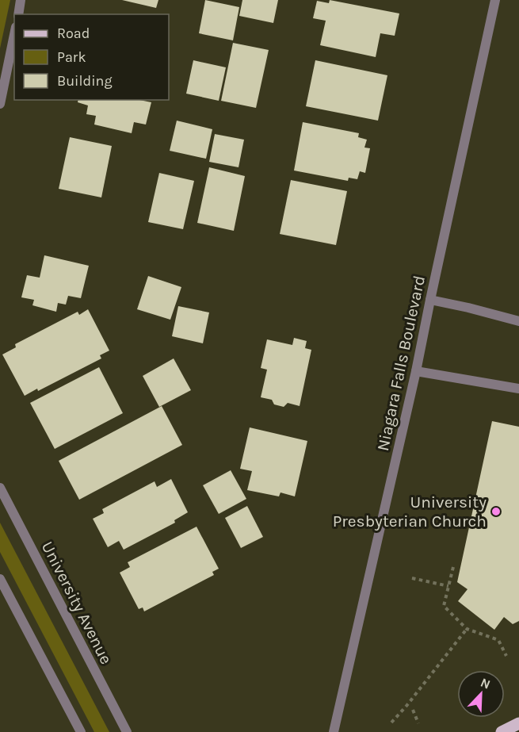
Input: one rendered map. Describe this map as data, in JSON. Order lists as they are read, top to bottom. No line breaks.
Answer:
{"streets":{"street":["Niagara Falls Boulevard","University Avenue"]},"places":["University Presbyterian Church"],"legend":["Road","Park","Building"],"north":"top right"}
